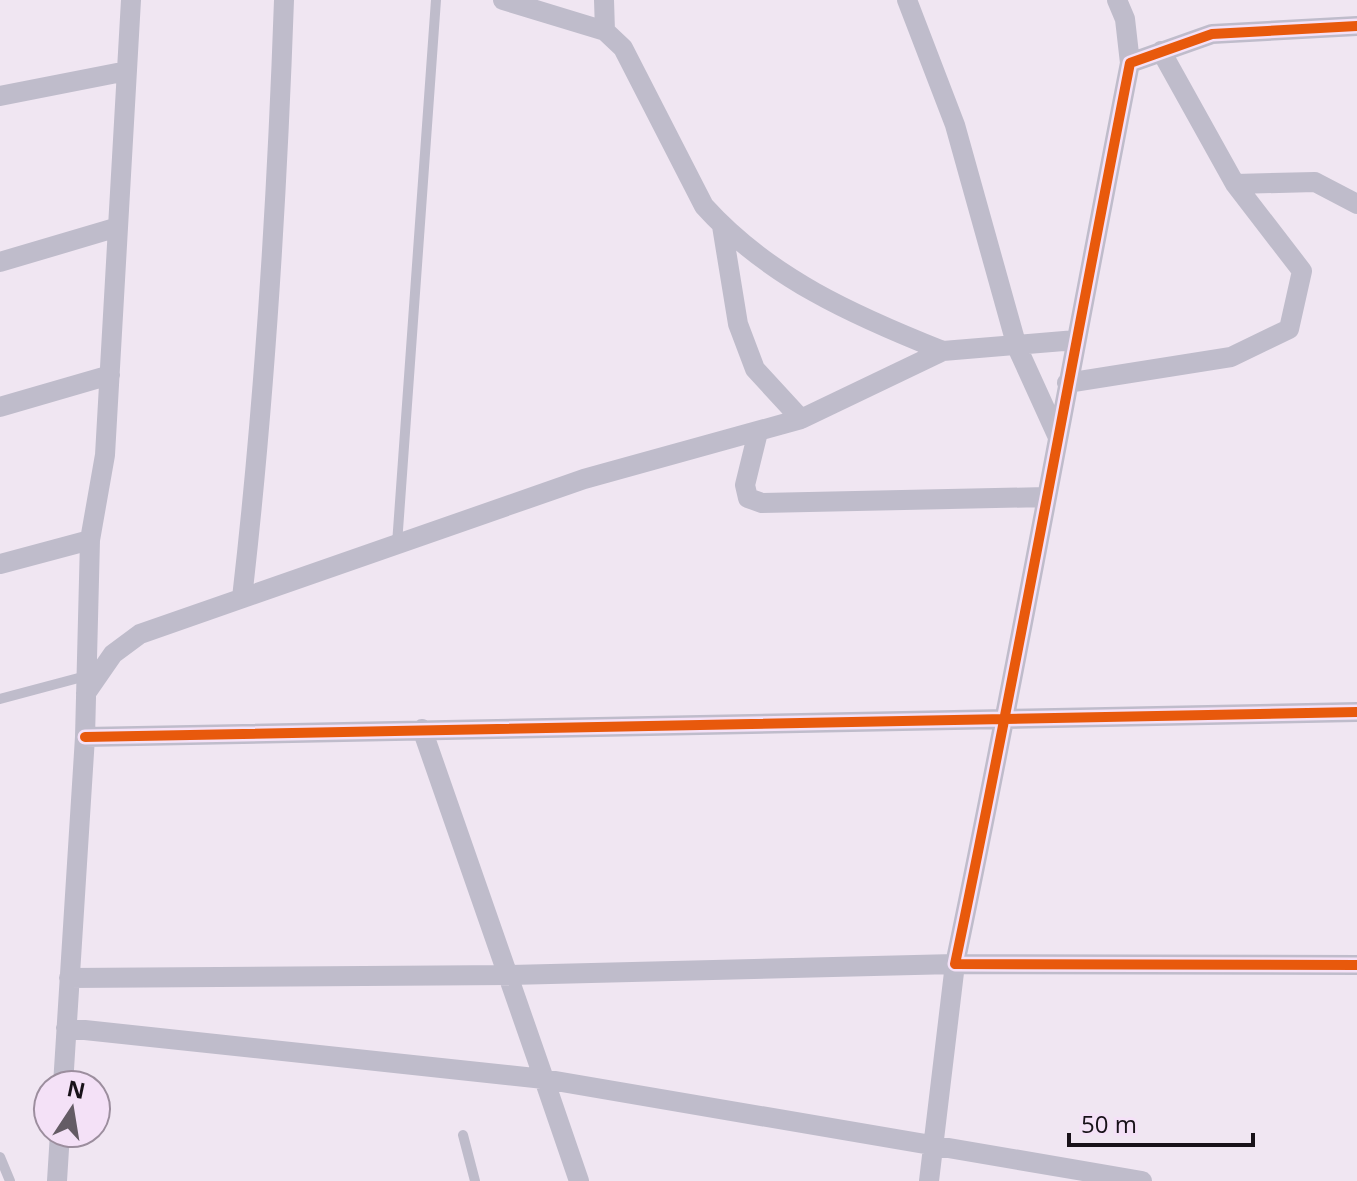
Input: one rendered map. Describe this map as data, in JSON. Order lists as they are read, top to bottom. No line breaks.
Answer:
{"scale_bar":"50 m","north":"top"}
